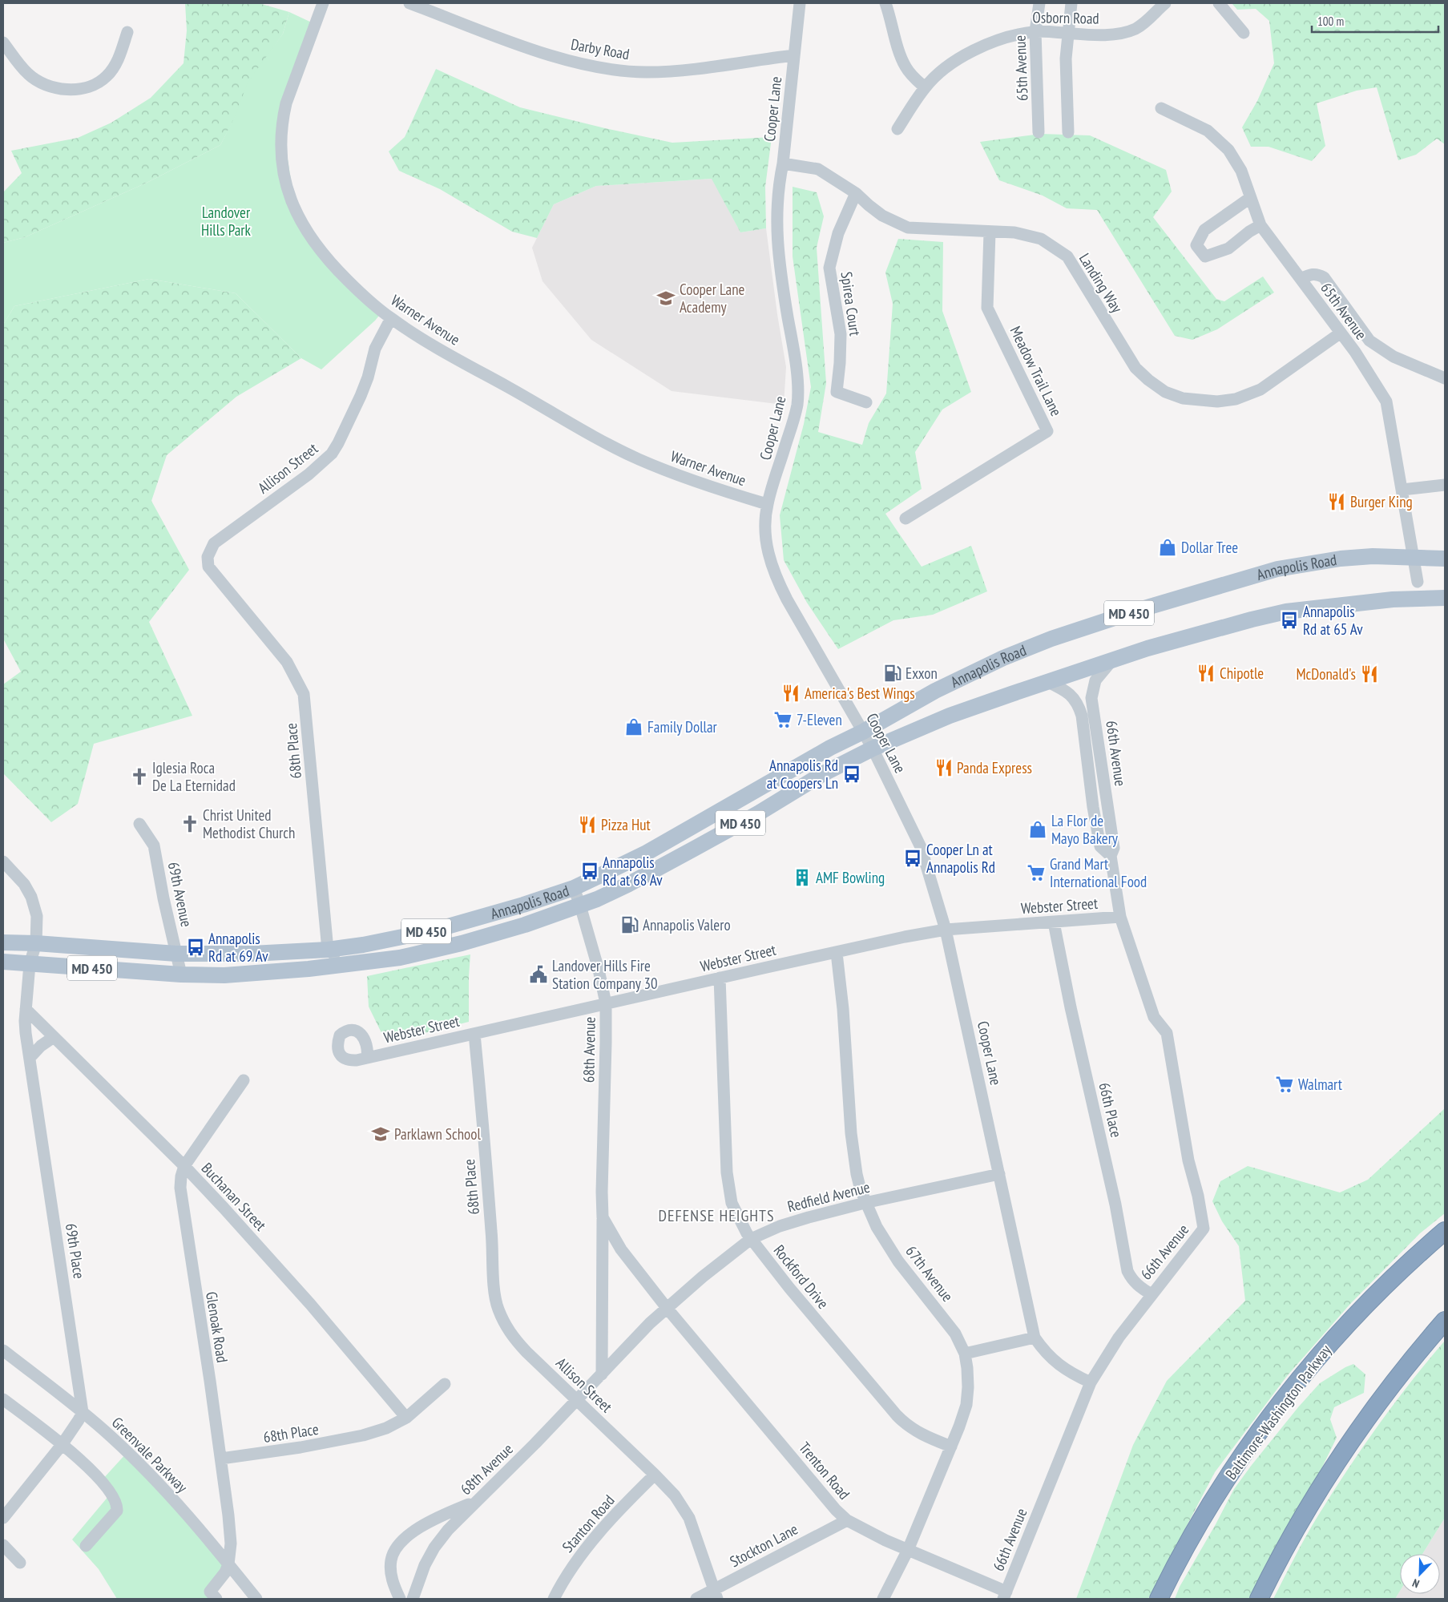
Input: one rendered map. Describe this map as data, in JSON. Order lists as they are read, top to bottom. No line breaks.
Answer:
{"streets":{"highway":["Baltimore-Washington Parkway"],"main road":["Annapolis Road","MD 450"],"street":["Osborn Road","Darby Road","65th Avenue","Cooper Lane","Landing Way","Spirea Court","Warner Avenue","Meadow Trail Lane","Allison Street","68th Place","66th Avenue","69th Avenue","Webster Street","68th Avenue","66th Place","Buchanan Street","Redfield Avenue","69th Place","67th Avenue","Rockford Drive","Glenoak Road","Greenvale Parkway","Trenton Road","Stanton Road","Stockton Lane"]},"crossings":[["Osborn Road","65th Avenue"],["Darby Road","Cooper Lane"],["65th Avenue","Landing Way"],["65th Avenue","Annapolis Road"],["Cooper Lane","Landing Way"],["Cooper Lane","Warner Avenue"],["Cooper Lane","Annapolis Road"],["Cooper Lane","66th Avenue"],["Cooper Lane","Webster Street"],["Cooper Lane","Redfield Avenue"],["Landing Way","Spirea Court"],["Landing Way","Meadow Trail Lane"],["Warner Avenue","Allison Street"],["Allison Street","68th Place"],["Allison Street","68th Avenue"],["Allison Street","Stanton Road"],["Allison Street","Stockton Lane"],["Annapolis Road","68th Place"],["Annapolis Road","66th Avenue"],["Annapolis Road","69th Avenue"],["Annapolis Road","68th Avenue"],["Annapolis Road","69th Place"],["68th Place","Webster Street"],["68th Place","Buchanan Street"],["68th Place","Glenoak Road"],["66th Avenue","Webster Street"],["66th Avenue","66th Place"],["66th Avenue","Trenton Road"],["Webster Street","68th Avenue"],["Webster Street","66th Place"],["Webster Street","67th Avenue"],["Webster Street","Rockford Drive"],["68th Avenue","Redfield Avenue"],["68th Avenue","Trenton Road"],["Buchanan Street","69th Place"],["Buchanan Street","Glenoak Road"],["Redfield Avenue","67th Avenue"],["Redfield Avenue","Rockford Drive"],["Redfield Avenue","Trenton Road"],["69th Place","Greenvale Parkway"],["67th Avenue","Rockford Drive"],["67th Avenue","Trenton Road"],["Glenoak Road","Greenvale Parkway"],["Trenton Road","Stockton Lane"]],"districts":["DEFENSE HEIGHTS"],"parks":["Landover Hills Park"],"places":{"school or university":["Cooper Lane Academy","Parklawn School"],"restaurant":["Burger King","Chipotle","McDonald's","America's Best Wings","Panda Express","Pizza Hut"],"shop":["Dollar Tree","Family Dollar","La Flor de Mayo Bakery"],"bus stop":["Annapolis Rd at 65 Av","Annapolis Rd at Coopers Ln","Cooper Ln at Annapolis Rd","Annapolis Rd at 68 Av","Annapolis Rd at 69 Av"],"fuel station":["Exxon","Annapolis Valero"],"supermarket":["7-Eleven","Grand Mart International Food","Walmart"],"church":["Iglesia Roca De La Eternidad","Christ United Methodist Church"],"building":["AMF Bowling"],"public building":["Landover Hills Fire Station Company 30"]},"scale_bar":"100 m","north":"bottom left"}
